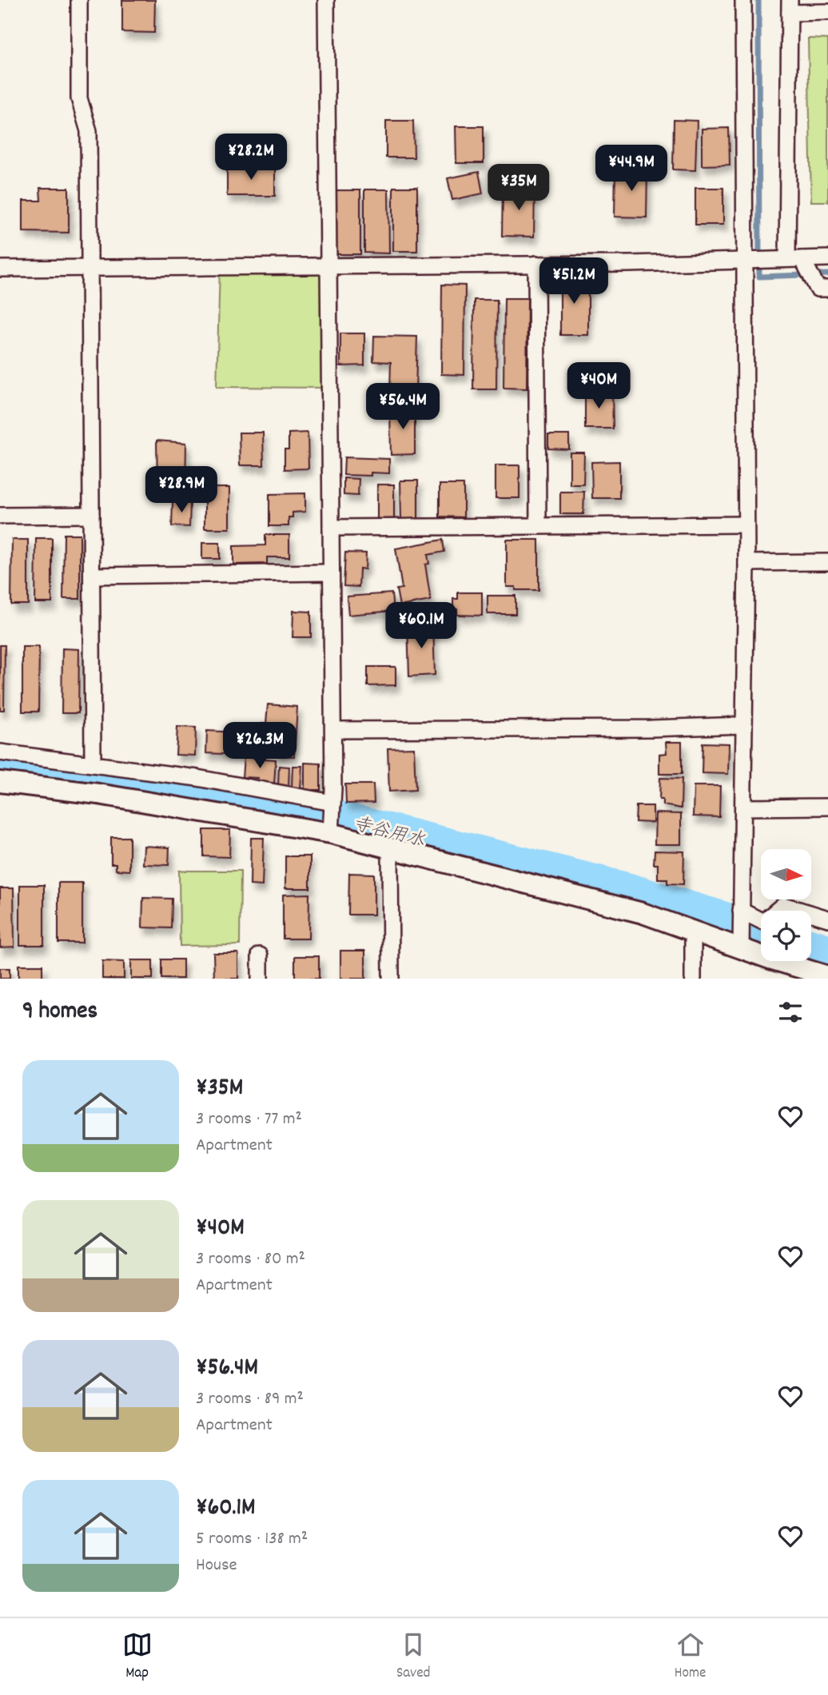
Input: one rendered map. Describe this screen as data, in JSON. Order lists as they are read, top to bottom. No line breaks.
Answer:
{"water":["寺谷用水"],"north":"right","page":{"price":["¥28.2M","¥44.9M","¥35M","¥51.2M","¥40M","¥56.4M","¥28.9M","¥60.1M","¥26.3M"],"heading":"9 homes","list":[{"name":"¥35M","note":"3 rooms · 77 m² · Apartment"},{"name":"¥40M","note":"3 rooms · 80 m² · Apartment"},{"name":"¥56.4M","note":"3 rooms · 89 m² · Apartment"},{"name":"¥60.1M","note":"5 rooms · 138 m² · House"}],"tabs":["Map","Saved","Home"]}}
